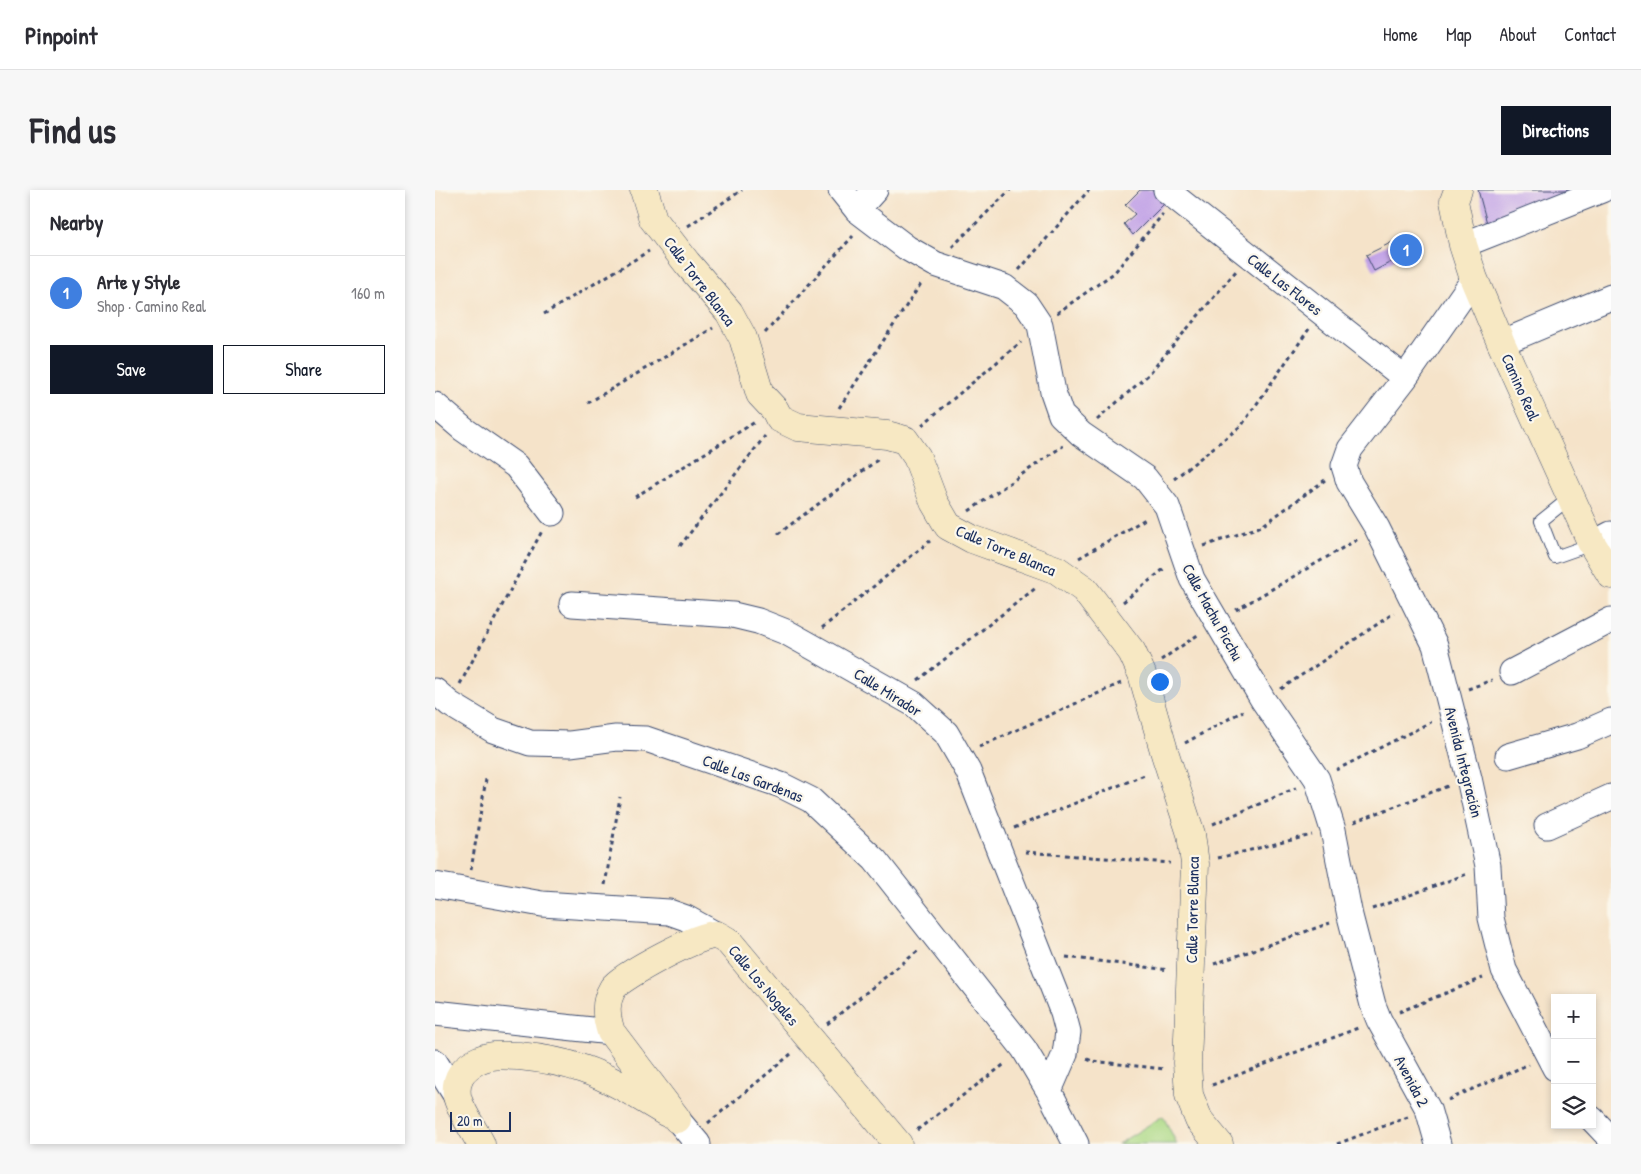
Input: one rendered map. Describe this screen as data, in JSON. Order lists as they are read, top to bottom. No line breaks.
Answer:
{"streets":{"street":["Calle Torre Blanca","Calle Las Flores","Camino Real","Calle Machu Picchu","Calle Mirador","Avenida Integración","Calle Las Gardenas","Calle Los Nogales","Avenida 2"]},"crossings":[["Calle Machu Picchu","Avenida 2"],["Calle Mirador","Calle Las Gardenas"]],"scale_bar":"20 m","page":{"header":"Pinpoint","nav":["Home","Map","About","Contact"],"buttons":["Directions",["Save","Share"]],"title":"Find us","heading":"Nearby","pins":"1","list":[{"mark":"1","name":"Arte y Style","note":"Shop · Camino Real","value":"160 m"}],"map_buttons":["+","−"],"scale":"20 m"}}
